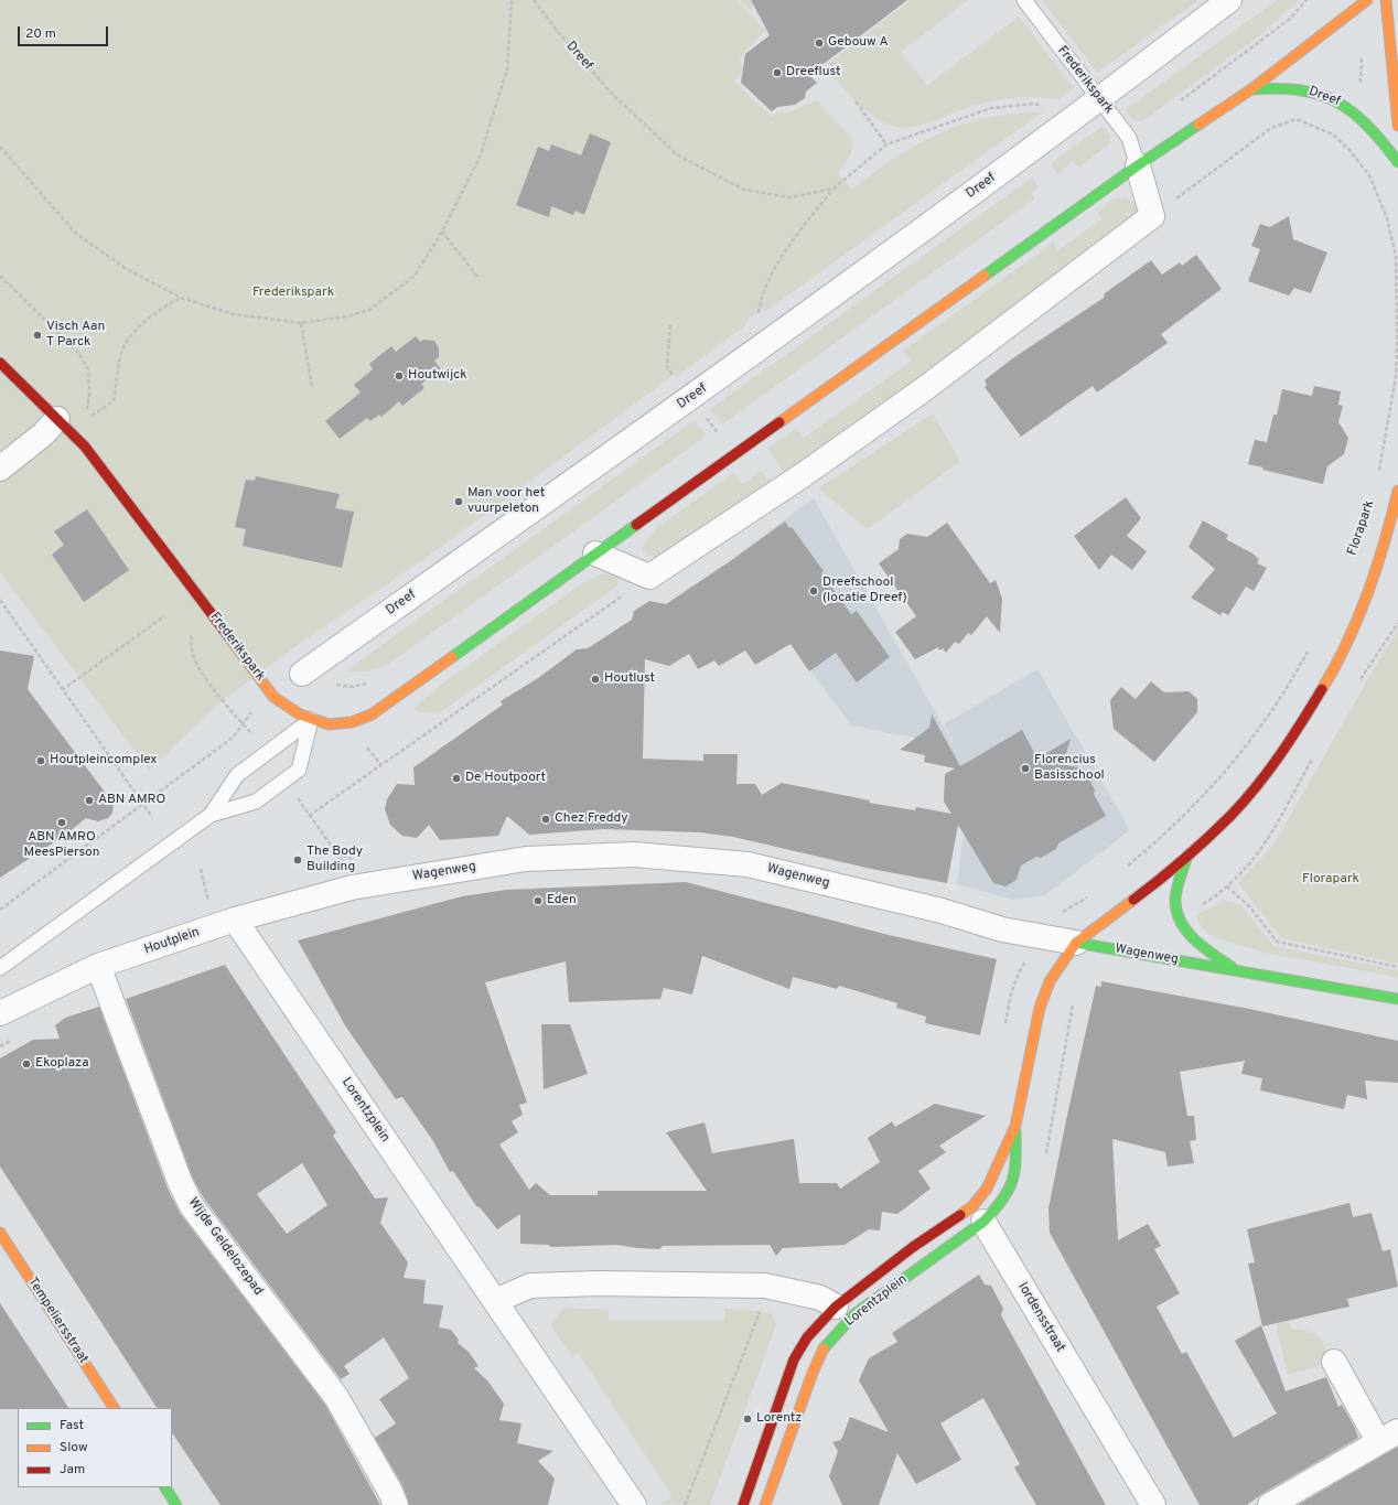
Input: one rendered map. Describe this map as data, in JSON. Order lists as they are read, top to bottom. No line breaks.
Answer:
{"streets":{"street":["Dreef","Frederikspark","Florapark","Wagenweg","Houtplein","Lorentzplein","Wijde Geldelozepad","Iordensstraat","Tempeliersstraat"]},"crossings":[["Dreef","Frederikspark"],["Florapark","Wagenweg"],["Wagenweg","Houtplein"],["Houtplein","Lorentzplein"],["Houtplein","Wijde Geldelozepad"],["Lorentzplein","Iordensstraat"]],"parks":["Frederikspark","Florapark"],"places":["Gebouw A","Dreeflust","Visch Aan T Parck","Houtwijck","Man voor het vuurpeleton","Dreefschool (locatie Dreef)","Houtlust","Houtpleincomplex","Florencius Basisschool","De Houtpoort","ABN AMRO","Chez Freddy","ABN AMRO MeesPierson","The Body Building","Eden","Ekoplaza","Lorentz"],"legend":["Fast","Slow","Jam"],"scale_bar":"20 m"}
